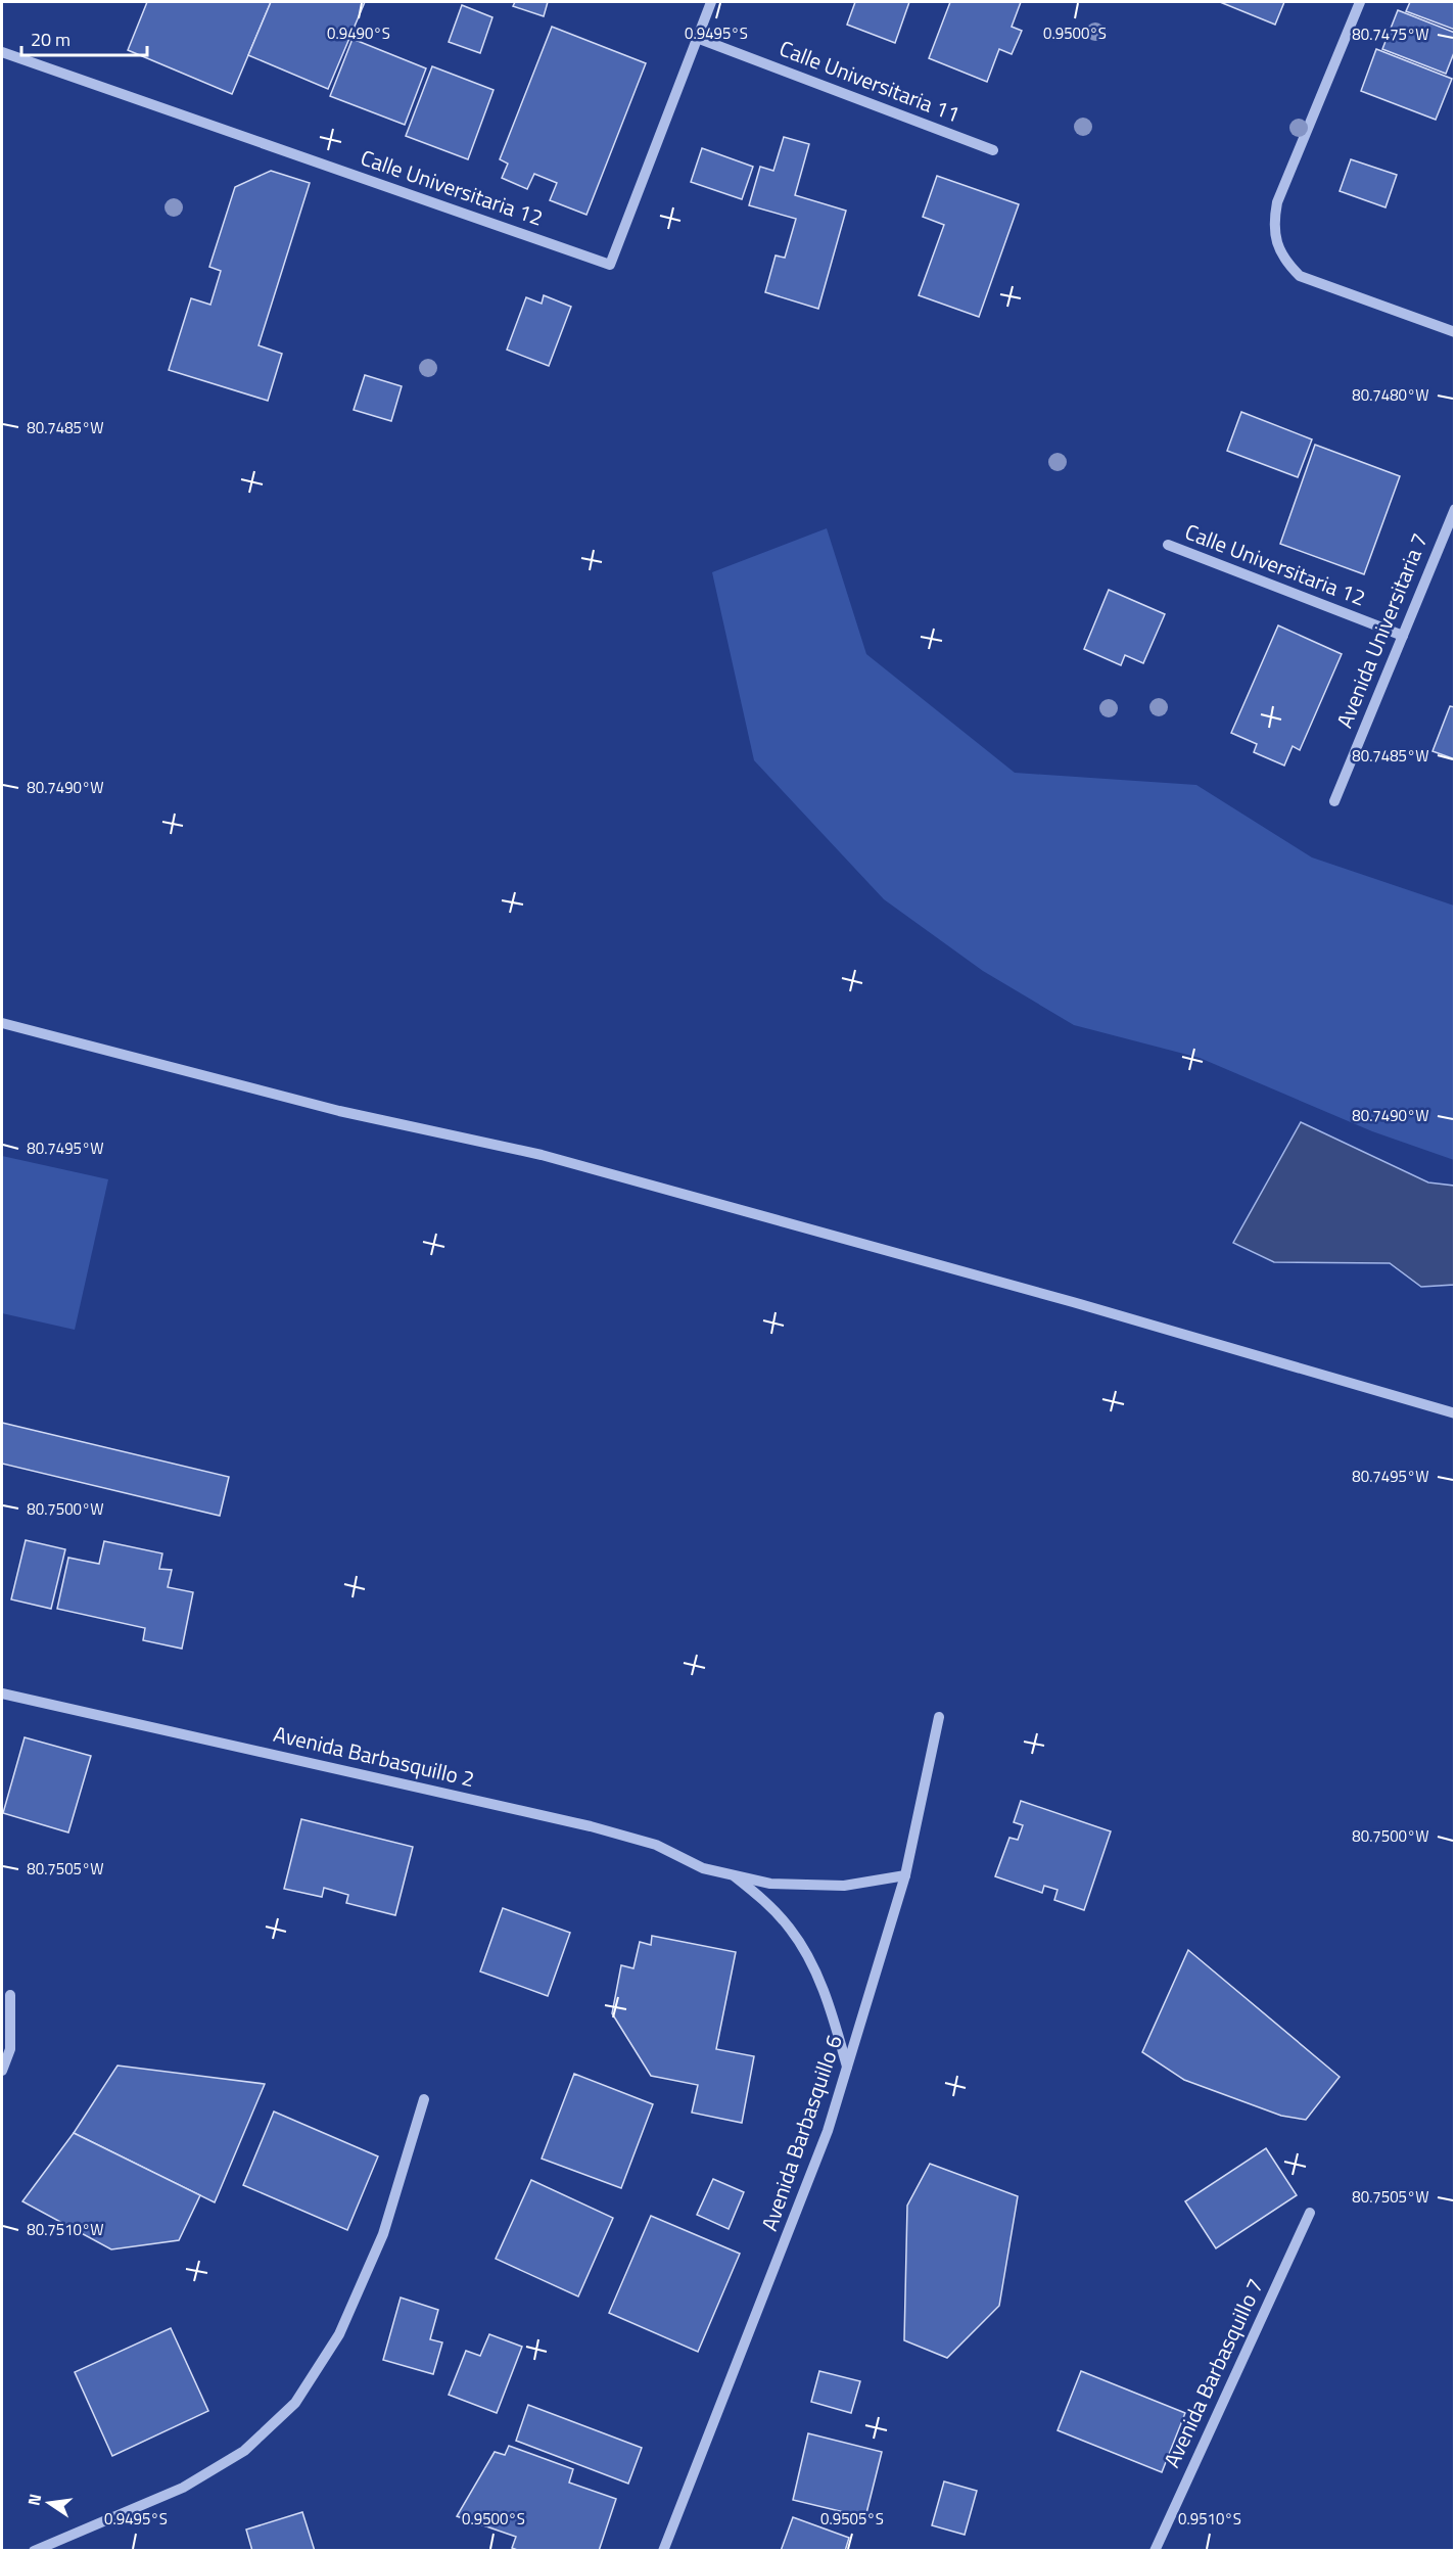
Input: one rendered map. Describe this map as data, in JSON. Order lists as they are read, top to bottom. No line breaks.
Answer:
{"streets":{"street":["Calle Universitaria 11","Calle Universitaria 12","Avenida Universitaria 7","Avenida Barbasquillo 2","Avenida Barbasquillo 6","Avenida Barbasquillo 7"]},"crossings":[["Calle Universitaria 11","Calle Universitaria 12"],["Calle Universitaria 12","Avenida Universitaria 7"],["Avenida Barbasquillo 2","Avenida Barbasquillo 6"]],"scale_bar":"20 m","north":"left","coordinates":["0.9490°S","0.9495°S","0.9500°S","80.7475°W","80.7480°W","80.7485°W","80.7490°W","80.7495°W","80.7500°W","80.7505°W","80.7510°W","0.9505°S","0.9510°S"]}
